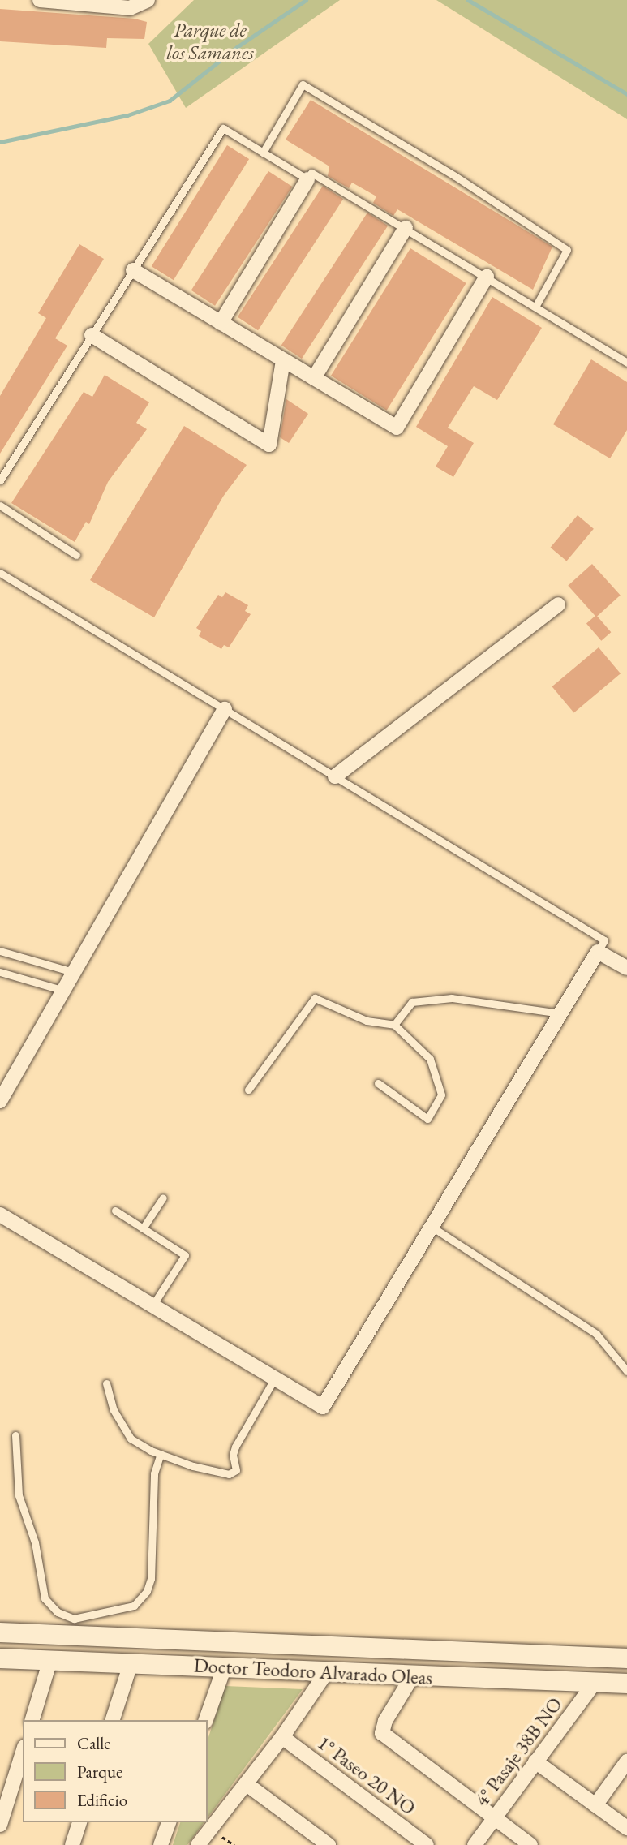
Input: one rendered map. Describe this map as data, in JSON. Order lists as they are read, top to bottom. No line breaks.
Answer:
{"streets":{"main road":["Doctor Teodoro Alvarado Oleas"],"street":["4° Pasaje 38B NO","1° Paseo 20 NO"]},"crossings":[["Doctor Teodoro Alvarado Oleas","4° Pasaje 38B NO"]],"parks":["Parque de los Samanes"],"legend":["Calle","Parque","Edificio"]}
